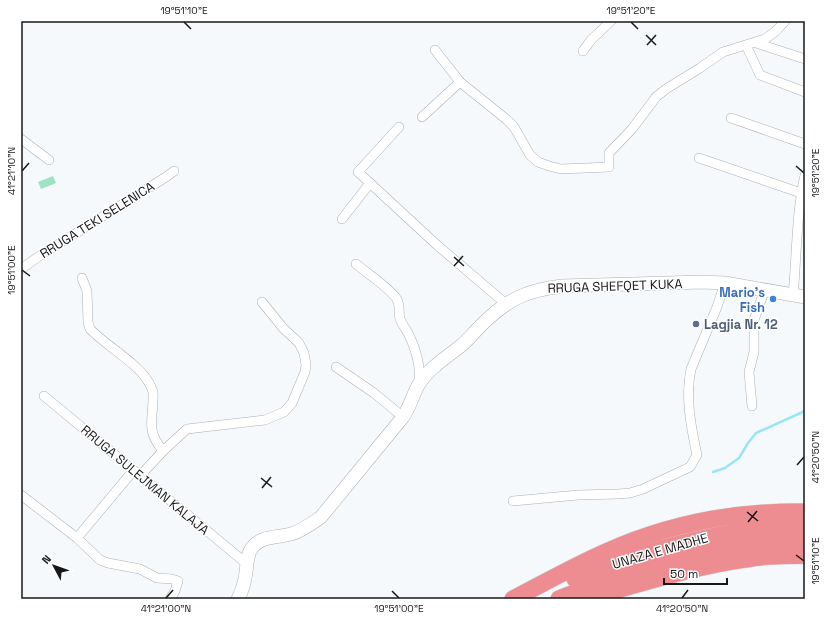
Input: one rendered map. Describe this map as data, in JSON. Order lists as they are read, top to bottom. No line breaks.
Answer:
{"streets":{"highway":["UNAZA E MADHE"],"street":["RRUGA TEKI SELENICA","RRUGA SHEFQET KUKA","RRUGA SULEJMAN KALAJA"]},"crossings":[["RRUGA SHEFQET KUKA","RRUGA SULEJMAN KALAJA"]],"places":["Mario's Fish","Lagjia Nr. 12"],"scale_bar":"50 m","north":"top left","coordinates":["19°51'10\"E","19°51'20\"E","41°21'10\"N","19°51'00\"E","41°20'50\"N","41°21'00\"N"]}
